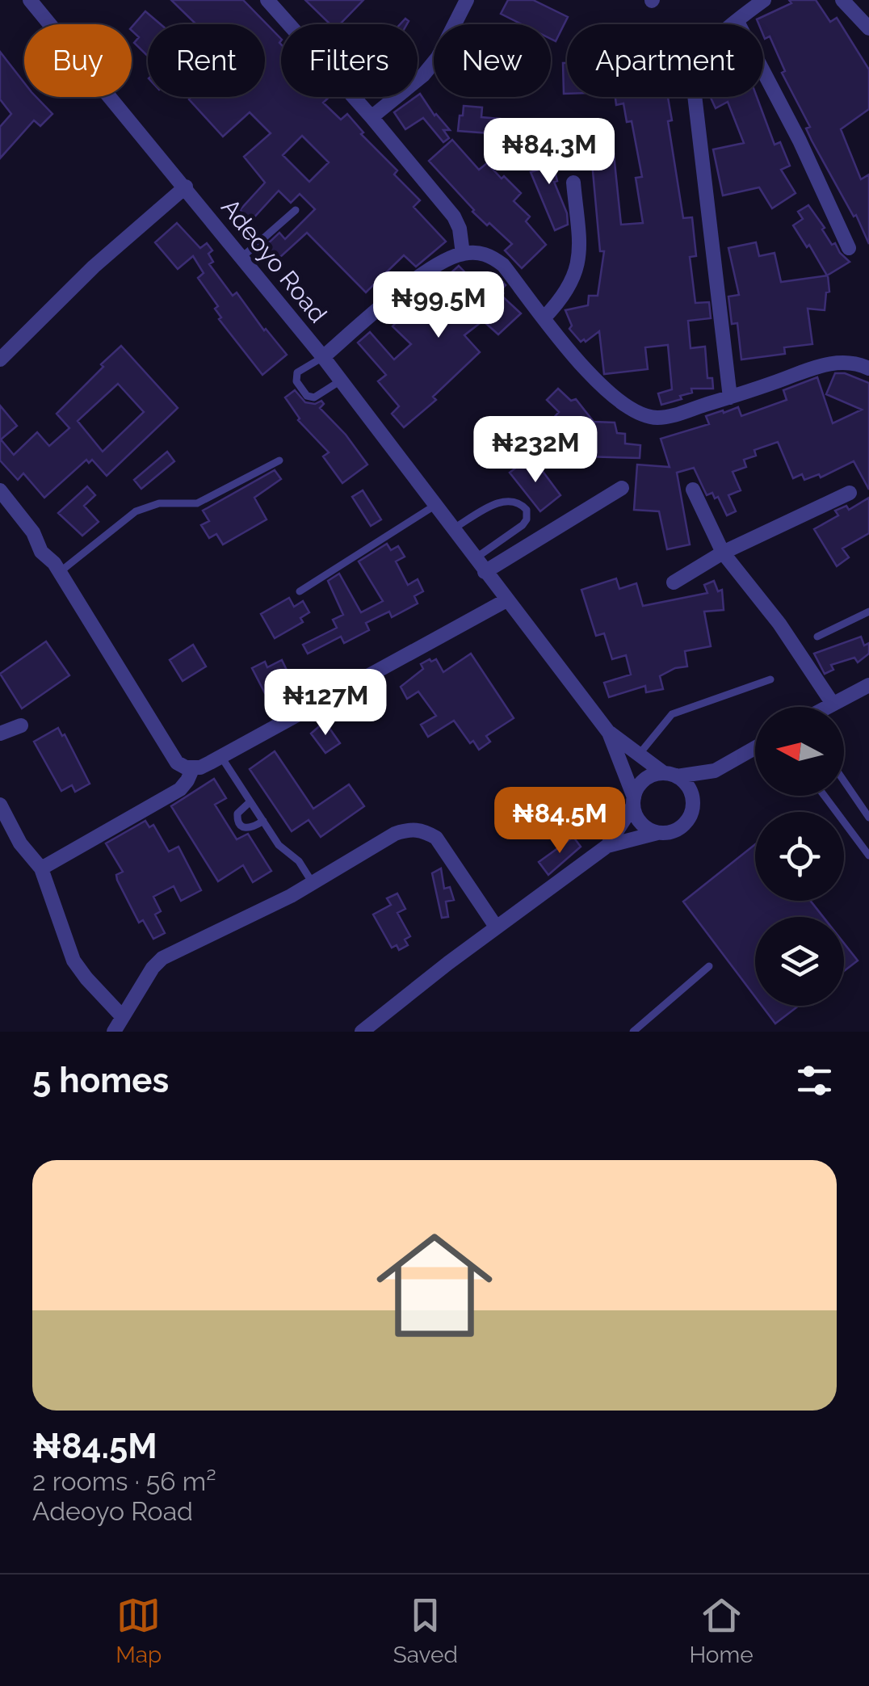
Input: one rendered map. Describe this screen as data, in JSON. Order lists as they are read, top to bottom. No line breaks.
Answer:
{"streets":{"street":["Adeoyo Road"]},"north":"left","page":{"chip":["Buy","Rent","Filters","New","Apartment"],"price":["₦84.3M","₦99.5M","₦232M","₦127M","₦84.5M"],"heading":"5 homes","list":[{"name":"₦84.5M","note":"2 rooms · 56 m² · Adeoyo Road"}],"tabs":["Map","Saved","Home"]}}
